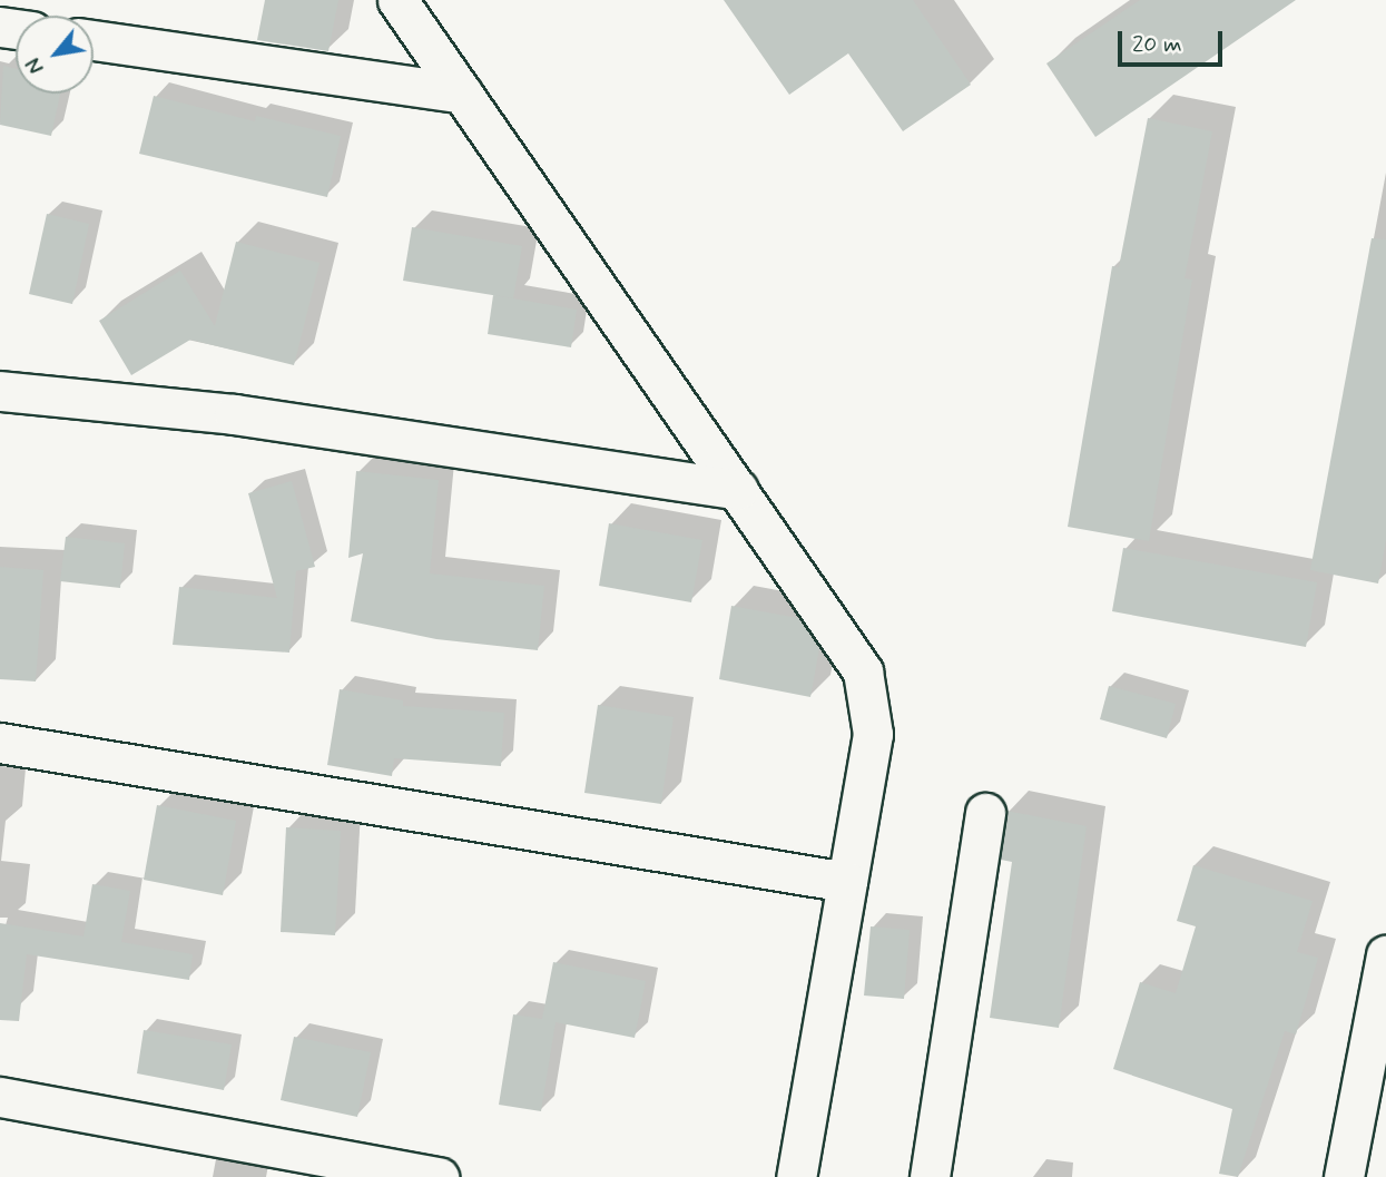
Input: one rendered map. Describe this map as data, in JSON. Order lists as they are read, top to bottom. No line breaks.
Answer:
{"scale_bar":"20 m","north":"bottom left"}
